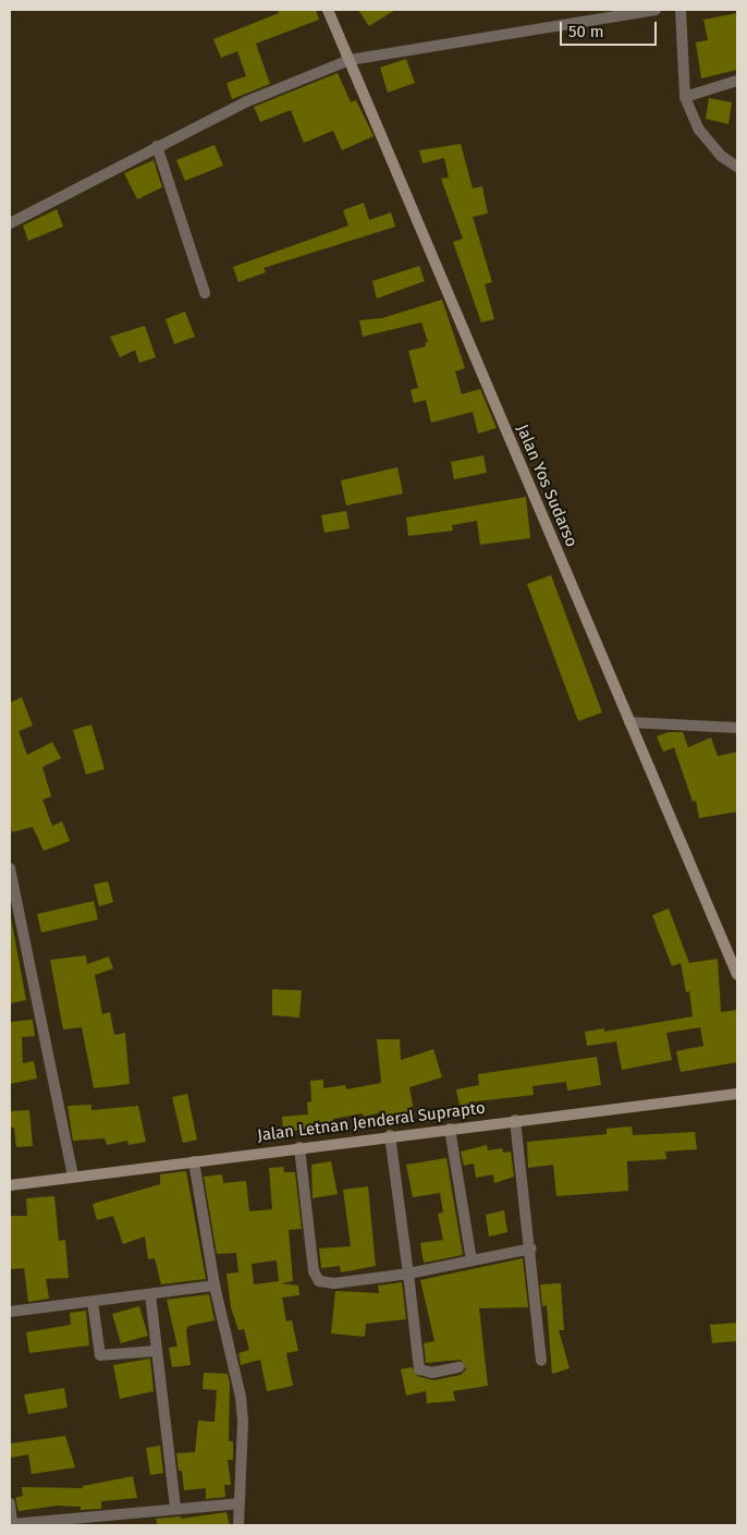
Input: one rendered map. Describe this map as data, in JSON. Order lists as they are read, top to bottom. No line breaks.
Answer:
{"streets":{"main road":["Jalan Yos Sudarso","Jalan Letnan Jenderal Suprapto"]},"scale_bar":"50 m"}
